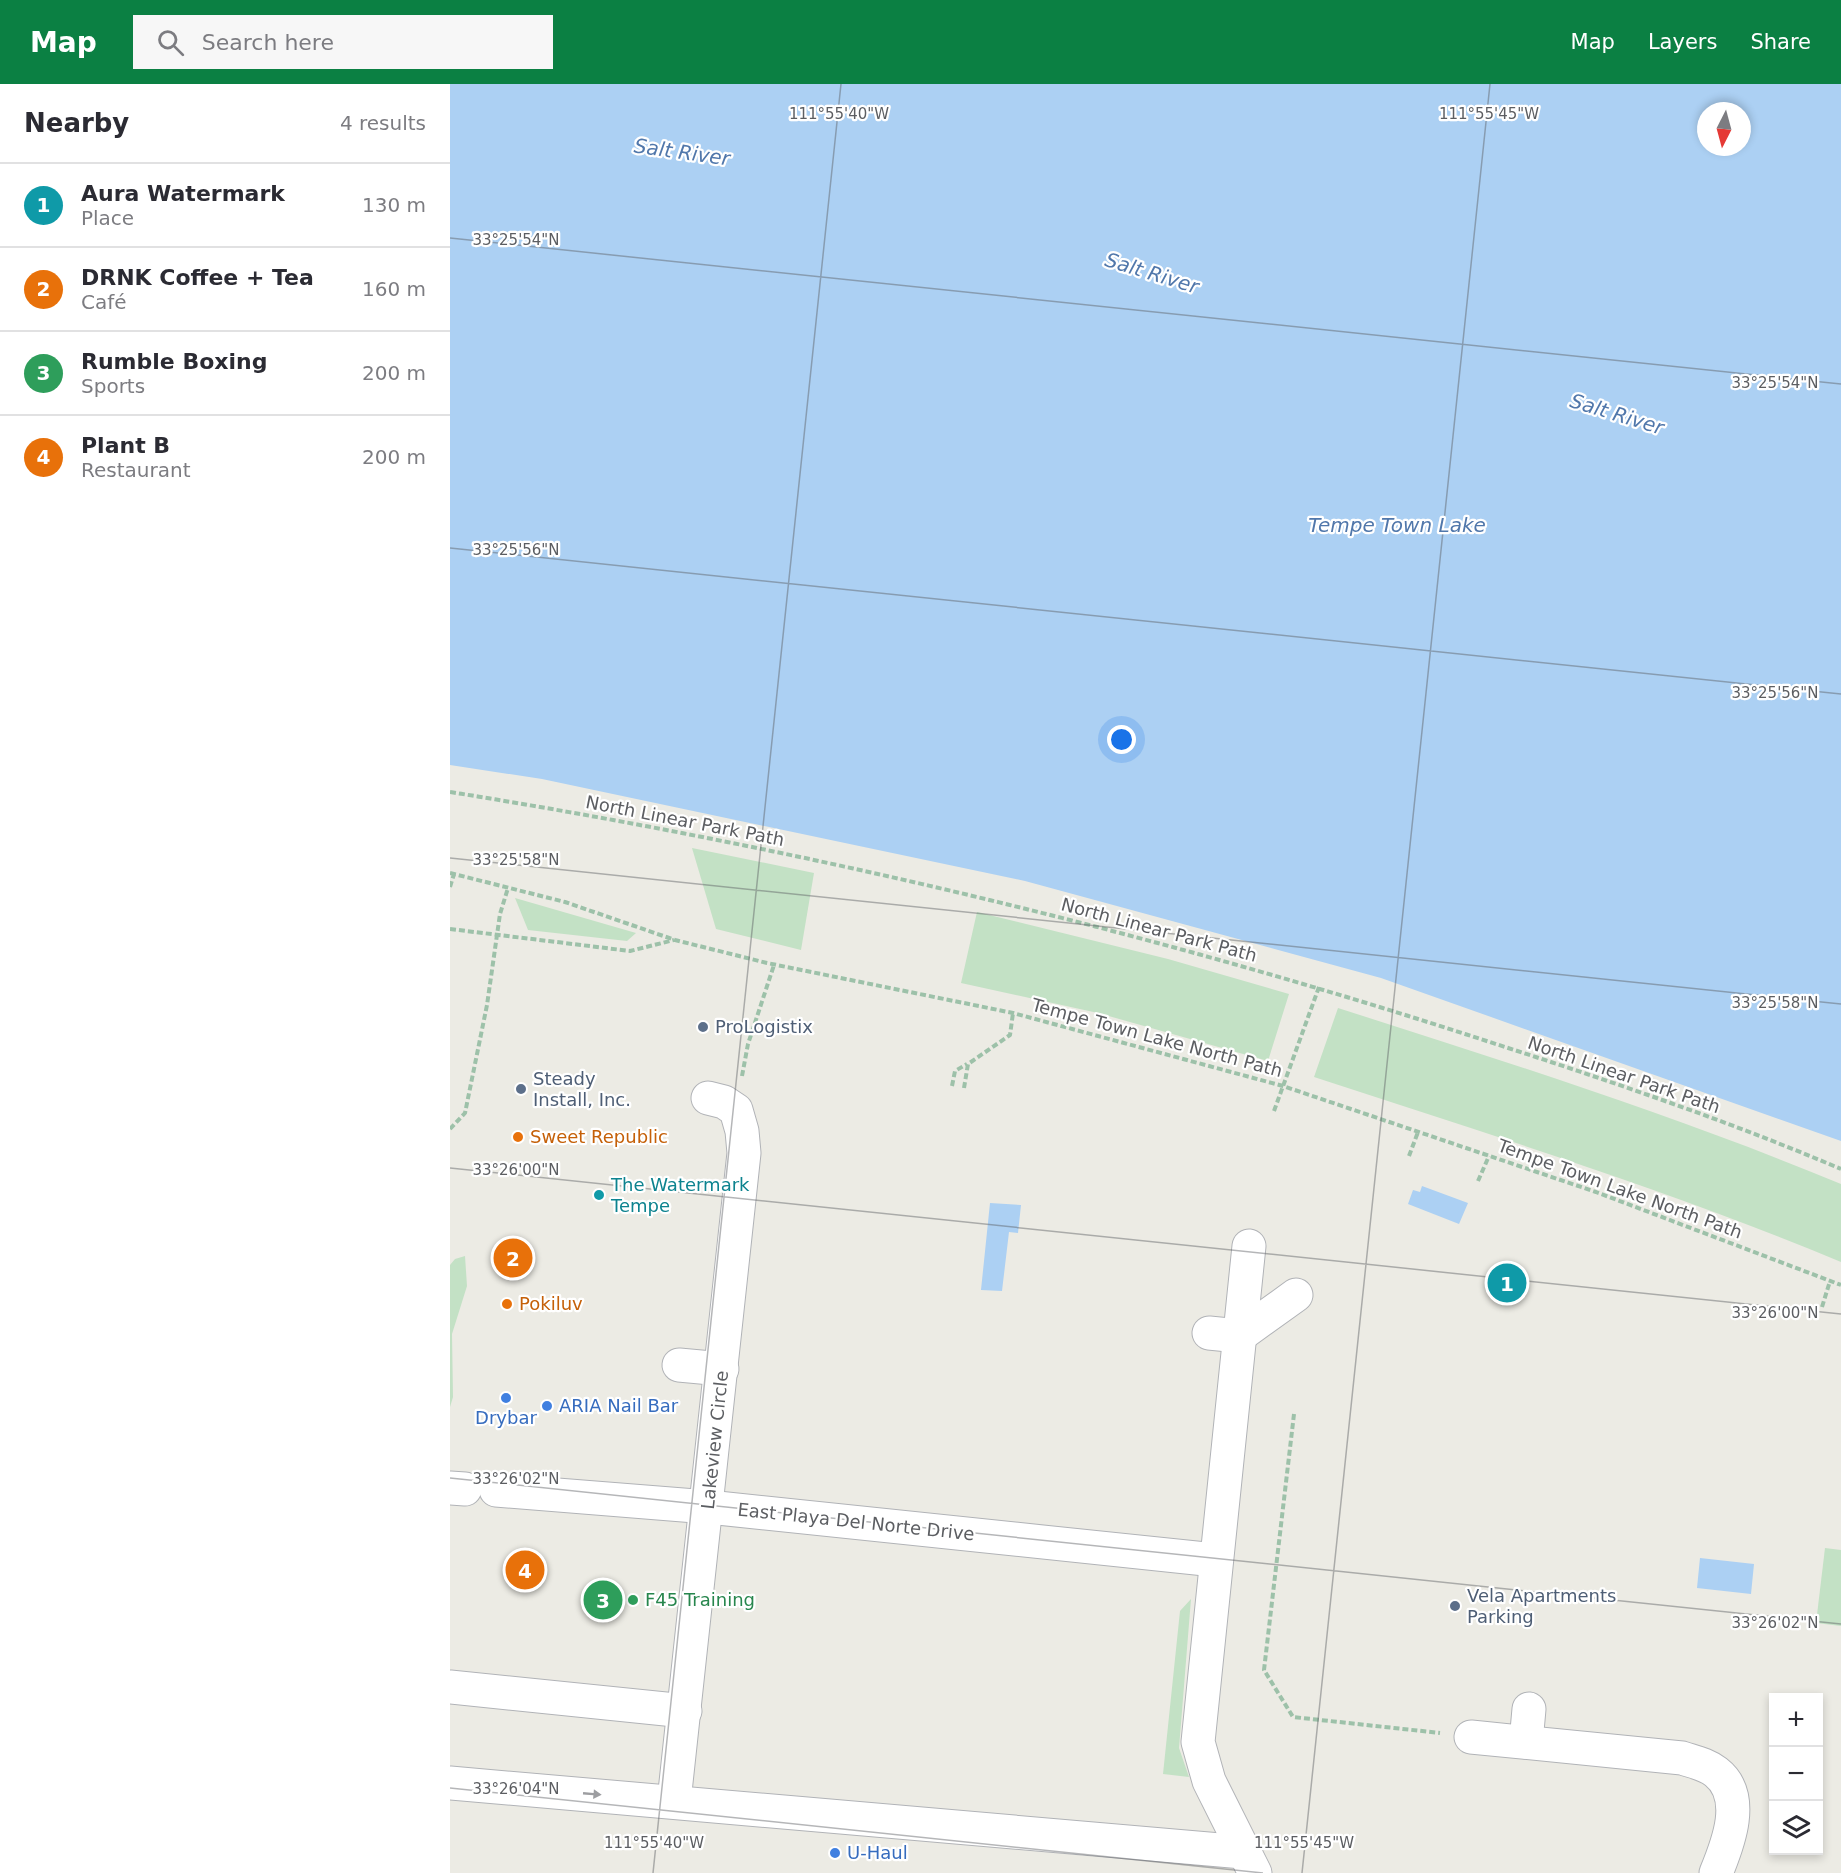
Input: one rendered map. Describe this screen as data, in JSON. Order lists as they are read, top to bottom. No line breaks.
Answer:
{"streets":{"street":["Lakeview Circle","East Playa Del Norte Drive"],"path":["North Linear Park Path","Tempe Town Lake North Path"]},"crossings":[["Lakeview Circle","East Playa Del Norte Drive"]],"water":["Salt River","Tempe Town Lake"],"places":["ProLogistix","Steady Install, Inc.","Sweet Republic","The Watermark Tempe","Pokiluv","Drybar","ARIA Nail Bar","F45 Training","Vela Apartments Parking","U-Haul"],"north":"bottom","page":{"header":"Map","search":"Search here","nav":["Map","Layers","Share"],"heading":["Nearby","4 results"],"list":[{"mark":"1","name":"Aura Watermark","note":"Place","value":"130 m"},{"mark":"2","name":"DRNK Coffee + Tea","note":"Café","value":"160 m"},{"mark":"3","name":"Rumble Boxing","note":"Sports","value":"200 m"},{"mark":"4","name":"Plant B","note":"Restaurant","value":"200 m"}],"pins":["2","1","4","3"],"map_buttons":["+","−"]},"coordinates":["111°55'40\"W","111°55'45\"W","33°25'54\"N","33°25'56\"N","33°25'58\"N","33°26'00\"N","33°26'02\"N","33°26'04\"N"]}
